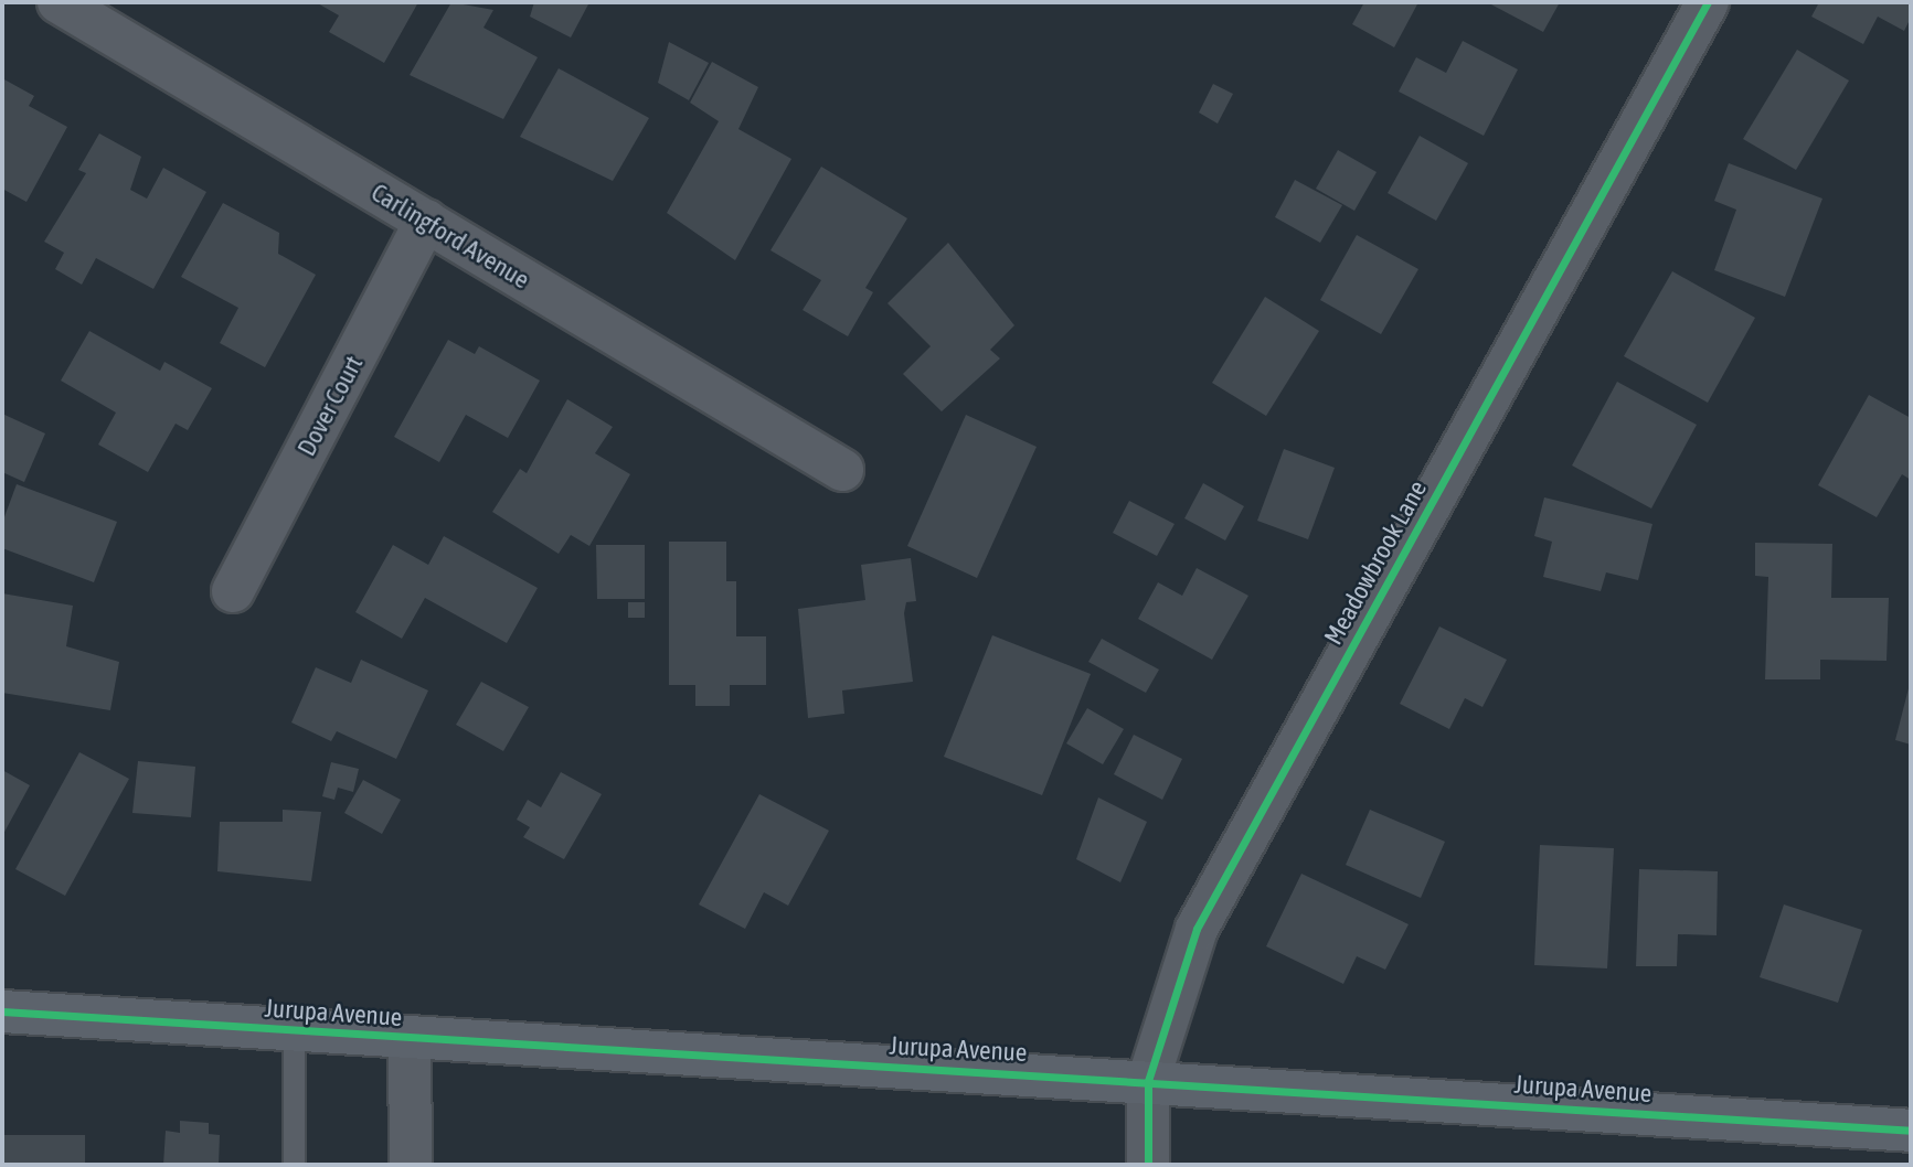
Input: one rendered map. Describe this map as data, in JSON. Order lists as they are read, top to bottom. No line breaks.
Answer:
{"streets":{"main road":["Jurupa Avenue"],"street":["Carlingford Avenue","Dover Court","Meadowbrook Lane"]},"crossings":[["Carlingford Avenue","Dover Court"],["Meadowbrook Lane","Jurupa Avenue"]]}
